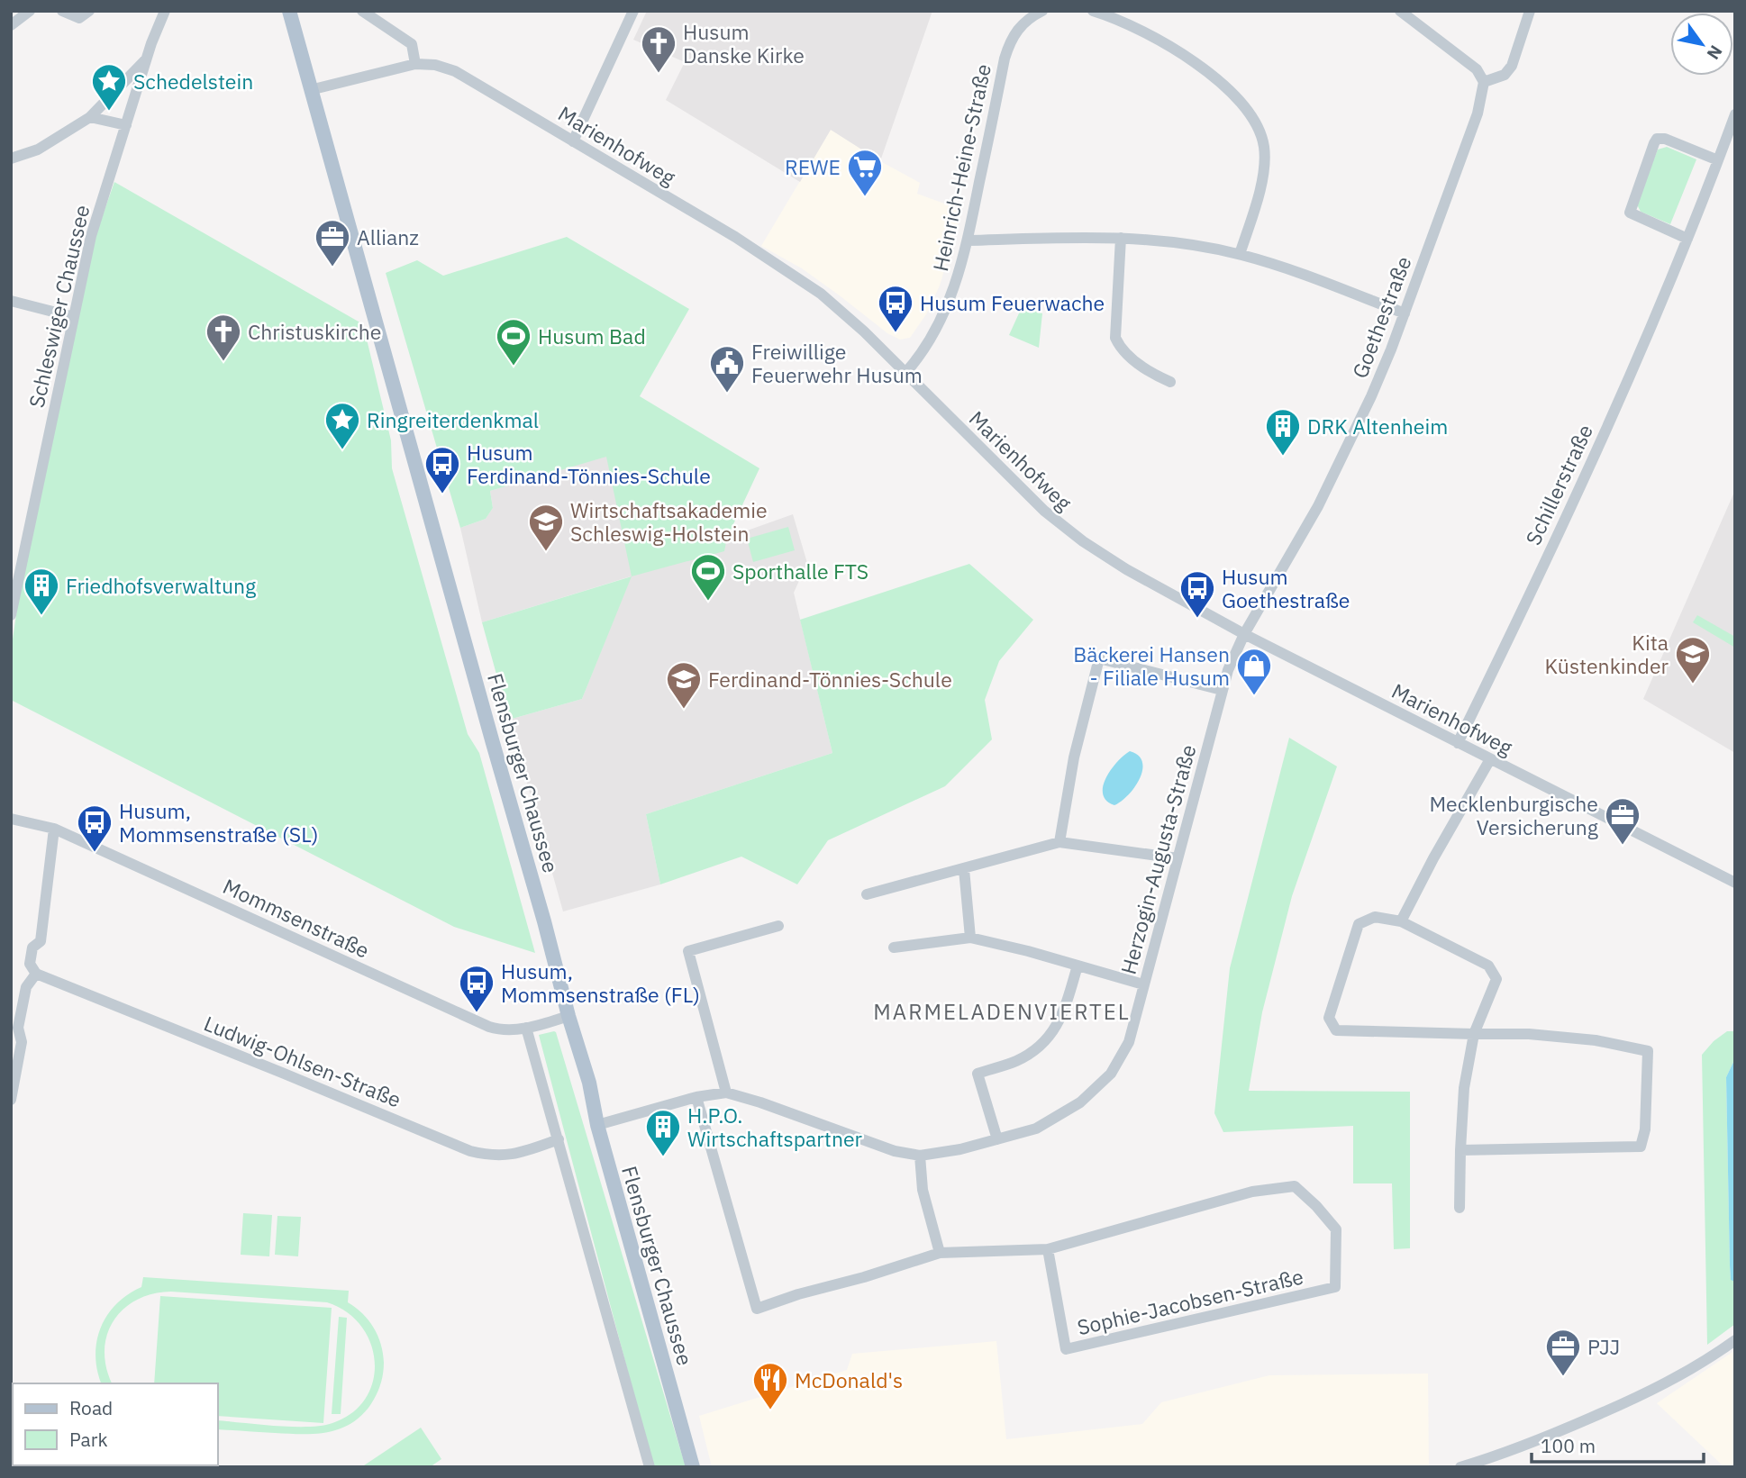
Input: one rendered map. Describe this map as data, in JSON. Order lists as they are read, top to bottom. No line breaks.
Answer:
{"streets":{"main road":["Flensburger Chaussee"],"street":["Marienhofweg","Heinrich-Heine-Straße","Schleswiger Chaussee","Goethestraße","Schillerstraße","Herzogin-Augusta-Straße","Mommsenstraße","Ludwig-Ohlsen-Straße","Sophie-Jacobsen-Straße"]},"crossings":[["Marienhofweg","Heinrich-Heine-Straße"],["Marienhofweg","Goethestraße"],["Marienhofweg","Schillerstraße"],["Marienhofweg","Flensburger Chaussee"],["Marienhofweg","Herzogin-Augusta-Straße"],["Goethestraße","Herzogin-Augusta-Straße"],["Flensburger Chaussee","Herzogin-Augusta-Straße"],["Flensburger Chaussee","Mommsenstraße"]],"districts":["MARMELADENVIERTEL"],"places":{"church":["Husum Danske Kirke","Christuskirche"],"place":["Schedelstein","Ringreiterdenkmal"],"supermarket":["REWE"],"office":["Allianz","Mecklenburgische Versicherung","PJJ"],"bus stop":["Husum Feuerwache","Husum Ferdinand-Tönnies-Schule","Husum Goethestraße","Husum, Mommsenstraße (SL)","Husum, Mommsenstraße (FL)"],"sports":["Husum Bad","Sporthalle FTS"],"public building":["Freiwillige Feuerwehr Husum"],"building":["DRK Altenheim","Friedhofsverwaltung","H.P.O. Wirtschaftspartner"],"school or university":["Wirtschaftsakademie Schleswig-Holstein","Kita Küstenkinder","Ferdinand-Tönnies-Schule"],"shop":["Bäckerei Hansen - Filiale Husum"],"restaurant":["McDonald's"]},"legend":["Road","Park"],"scale_bar":"100 m","north":"bottom right"}
